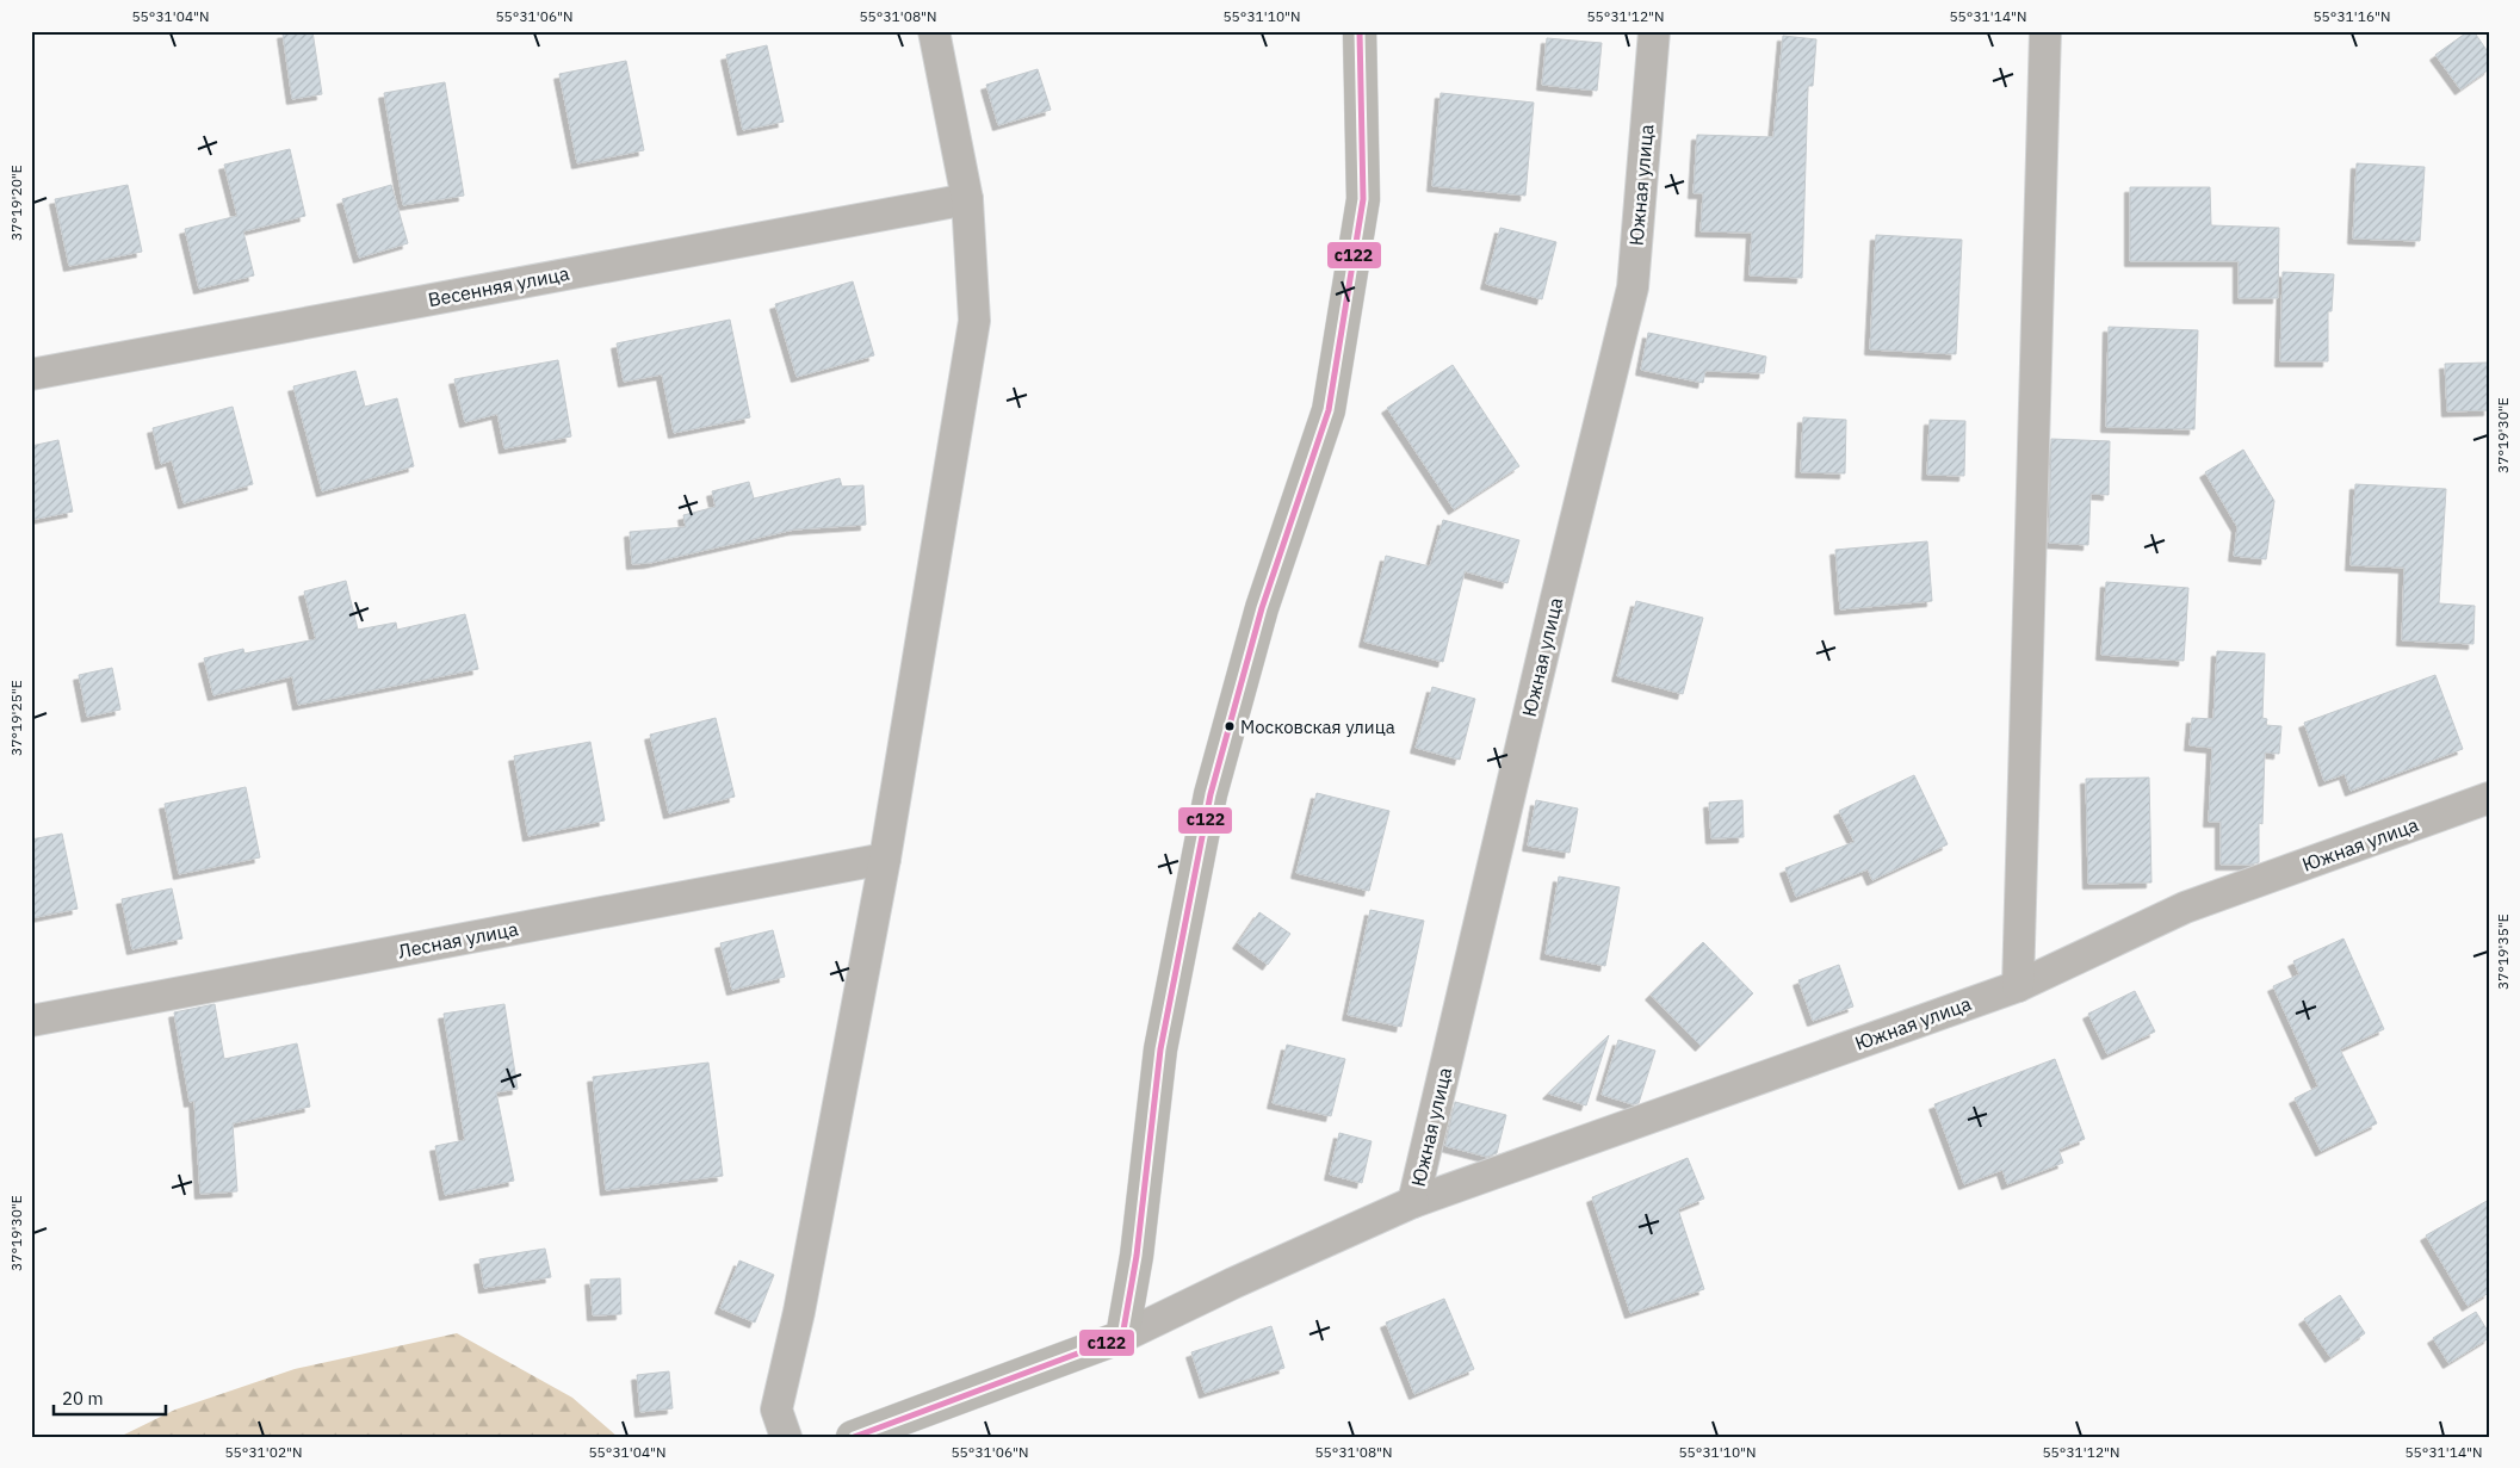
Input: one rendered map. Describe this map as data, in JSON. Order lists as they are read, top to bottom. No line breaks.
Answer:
{"streets":{"street":["Южная улица","Весенняя улица","Лесная улица"]},"places":["Московская улица"],"lines":["transit line с122"],"scale_bar":"20 m","coordinates":["55°31'04\"N","55°31'06\"N","55°31'08\"N","55°31'10\"N","55°31'12\"N","55°31'14\"N","55°31'16\"N","37°19'20\"E","37°19'30\"E","37°19'25\"E","37°19'35\"E","55°31'02\"N"]}
